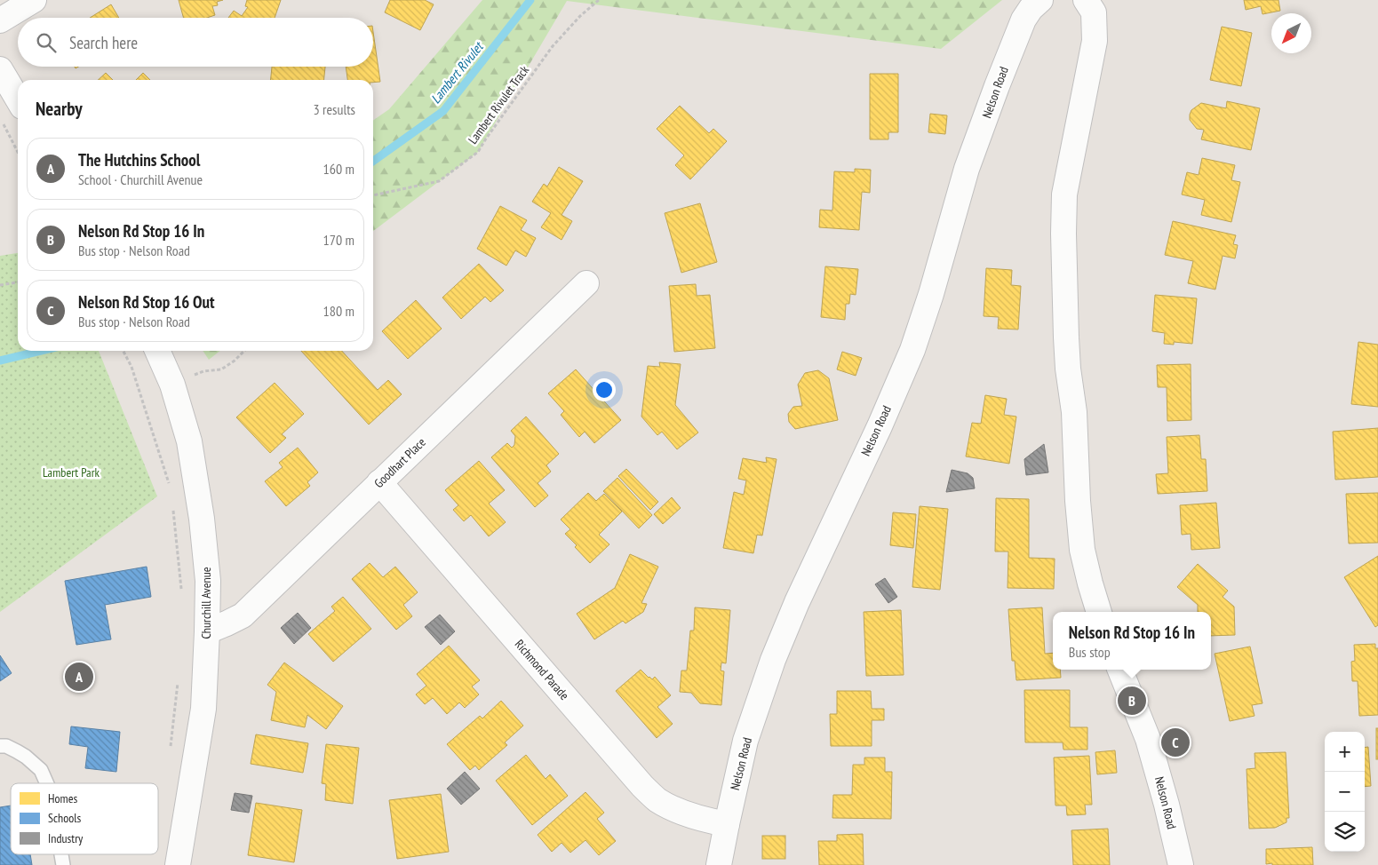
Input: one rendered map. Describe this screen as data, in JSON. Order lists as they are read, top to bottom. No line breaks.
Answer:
{"streets":{"street":["Nelson Road","Goodhart Place","Churchill Avenue","Richmond Parade"],"path":["Lambert Rivulet Track"]},"crossings":[["Nelson Road","Richmond Parade"],["Goodhart Place","Churchill Avenue"],["Goodhart Place","Richmond Parade"]],"water":["Lambert Rivulet"],"parks":["Lambert Park"],"legend":["Homes","Schools","Industry"],"north":"bottom left","page":{"search":"Search here","heading":["Nearby","3 results"],"list":[{"mark":"A","name":"The Hutchins School","note":"School · Churchill Avenue","value":"160 m"},{"mark":"B","name":"Nelson Rd Stop 16 In","note":"Bus stop · Nelson Road","value":"170 m"},{"mark":"C","name":"Nelson Rd Stop 16 Out","note":"Bus stop · Nelson Road","value":"180 m"}],"popup":["Nelson Rd Stop 16 In","Bus stop"],"pins":["A","B","C"],"map_buttons":["+","−"]}}
